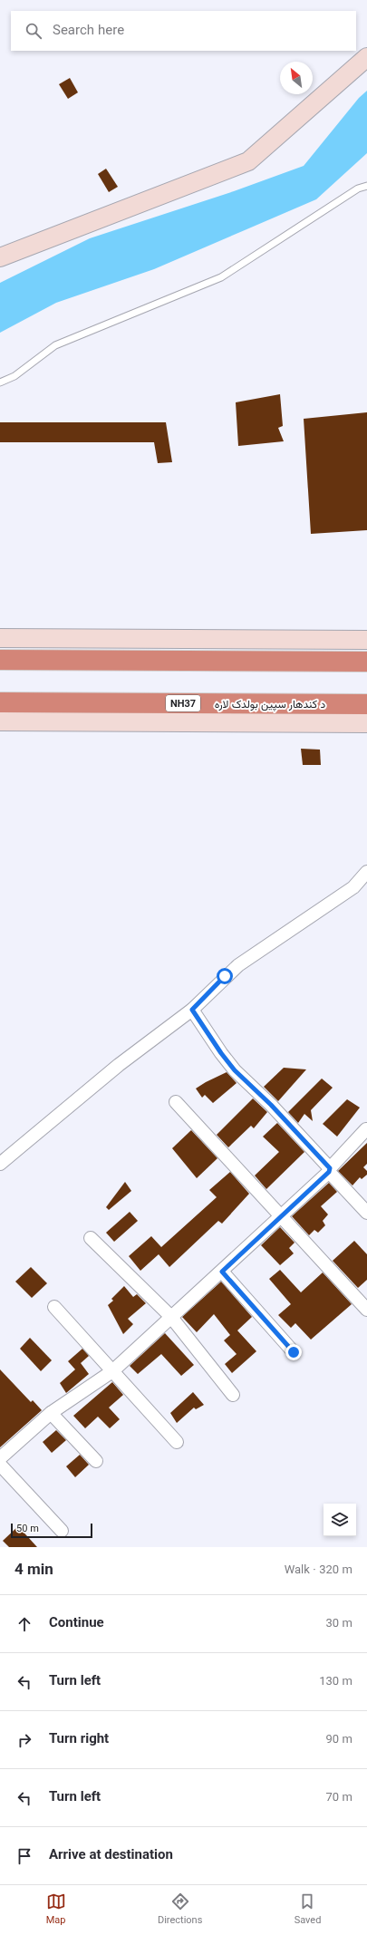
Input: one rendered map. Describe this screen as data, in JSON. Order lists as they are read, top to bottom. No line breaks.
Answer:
{"streets":{"highway":["NH37","د کندهار سپین بولدک لاره"]},"scale_bar":"50 m","north":"top left","page":{"search":"Search here","scale":"50 m","heading":["4 min","Walk · 320 m"],"list":[["Continue","30 m"],["Turn left","130 m"],["Turn right","90 m"],["Turn left","70 m"],"Arrive at destination"],"nav":["Map","Directions","Saved"]}}
